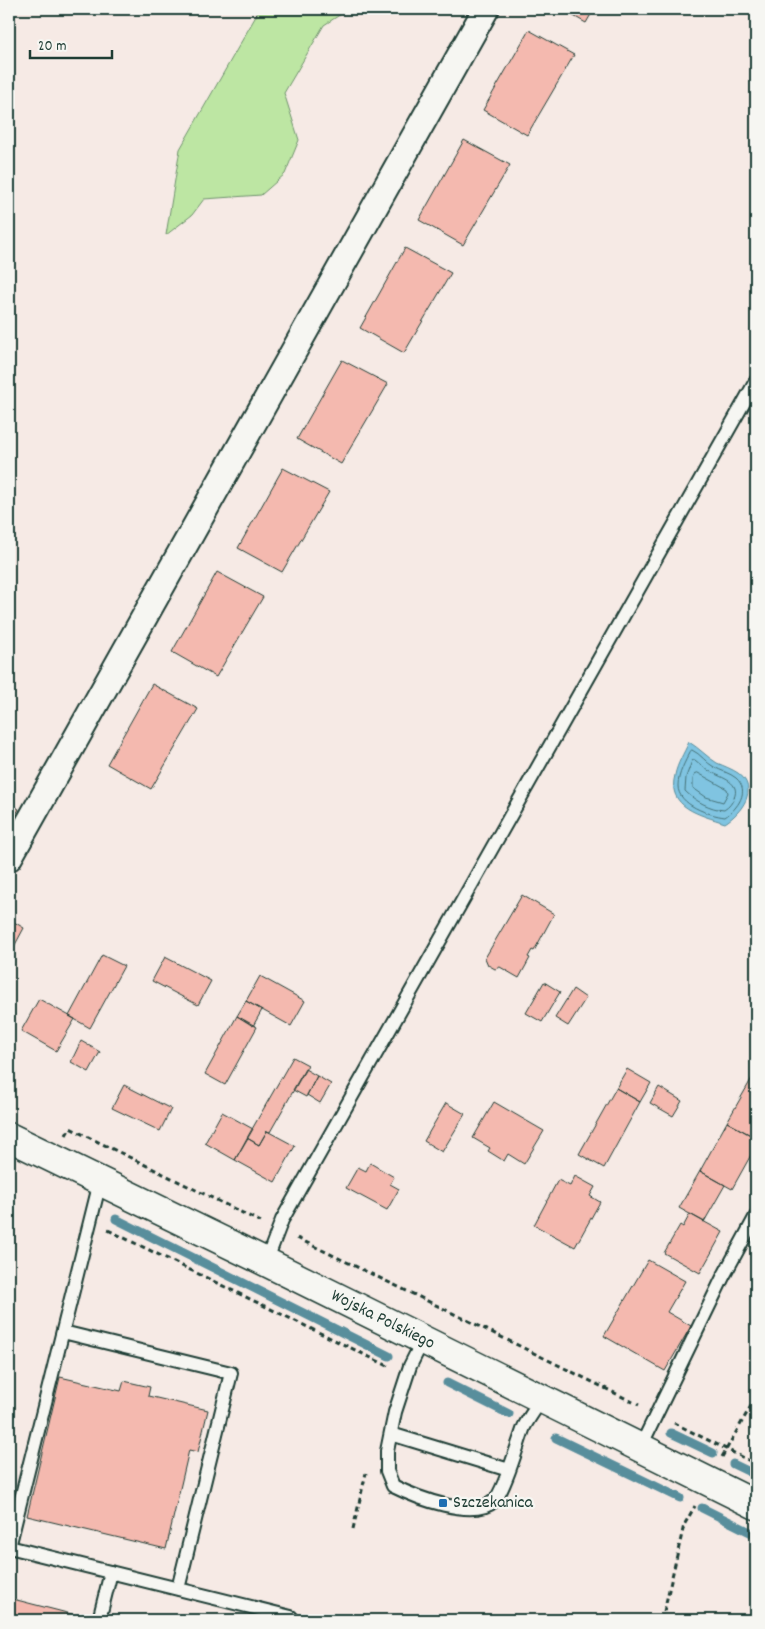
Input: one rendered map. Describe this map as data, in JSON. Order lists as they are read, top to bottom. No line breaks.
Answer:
{"streets":{"main road":["Wojska Polskiego"]},"places":{"transit":["Szczekanica"]},"scale_bar":"20 m"}
